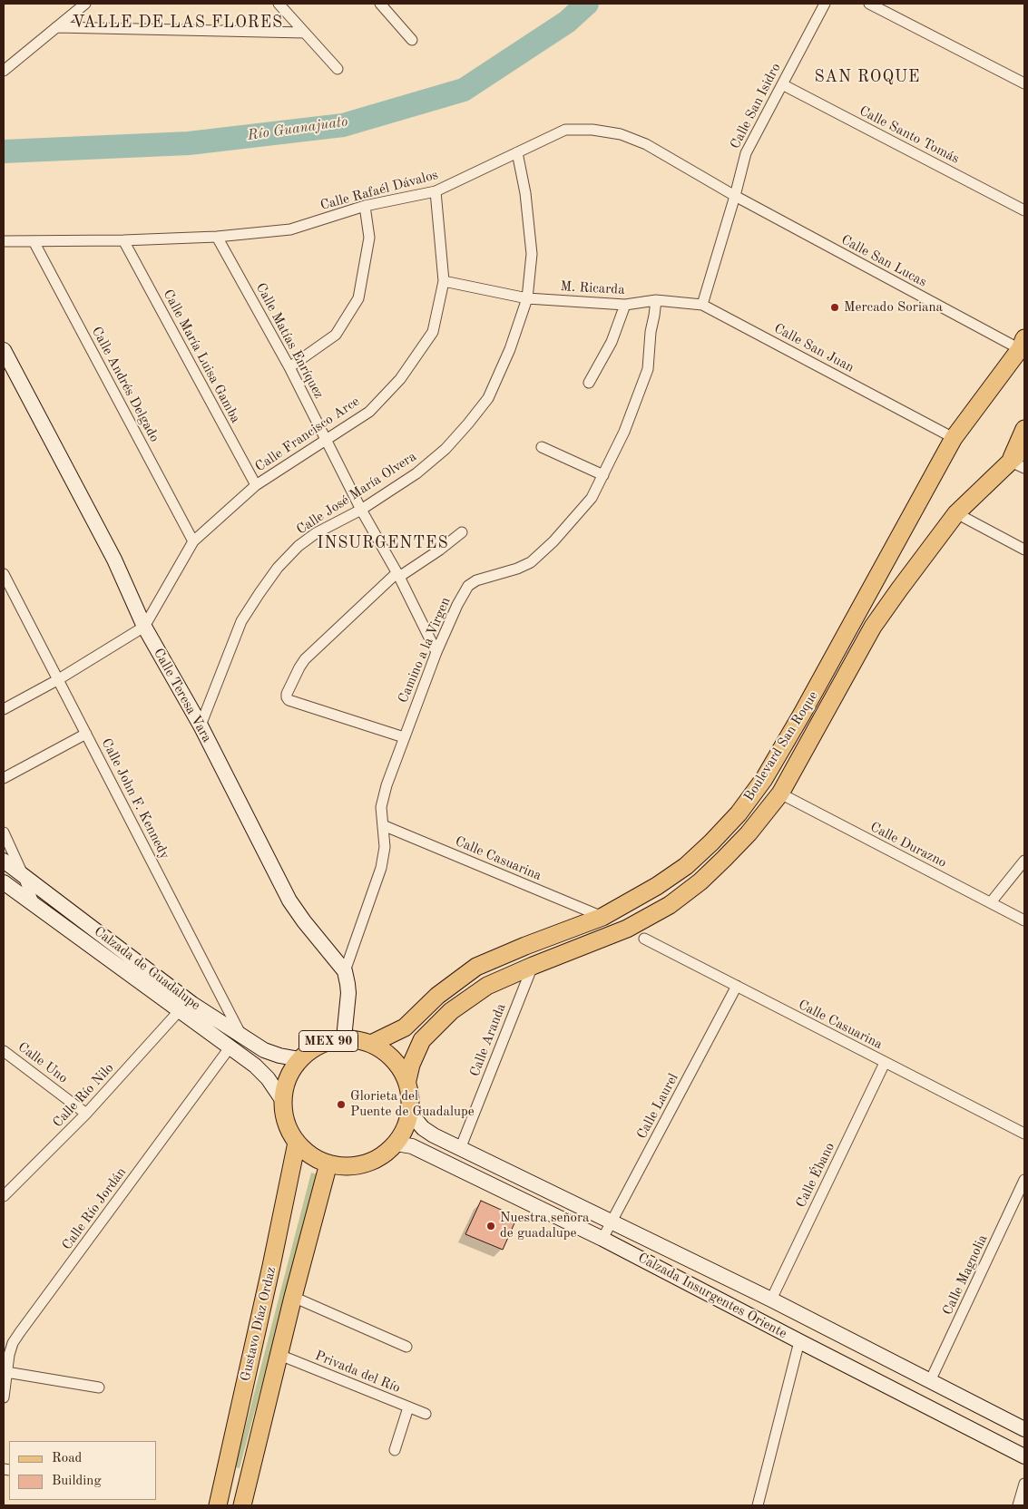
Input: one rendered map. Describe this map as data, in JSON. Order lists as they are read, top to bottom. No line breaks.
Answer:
{"streets":{"main road":["Calle Teresa Vara","Boulevard San Roque","Calzada de Guadalupe","MEX 90","Calzada Insurgentes Oriente","Gustavo Díaz Ordaz"],"street":["Calle San Isidro","Calle Santo Tomás","Calle Rafaél Dávalos","Calle San Lucas","M. Ricarda","Calle Matías Enríquez","Calle San Juan","Calle María Luisa Gamba","Calle Andrés Delgado","Calle Francisco Arce","Calle José María Olvera","Camino a la Virgen","Calle John F. Kennedy","Calle Durazno","Calle Casuarina","Calle Aranda","Calle Uno","Calle Río Nilo","Calle Laurel","Calle Ébano","Calle Río Jordán","Calle Magnolia","Privada del Río"]},"crossings":[["Calle San Isidro","Calle Santo Tomás"],["Calle San Isidro","Calle Rafaél Dávalos"],["Calle San Isidro","Calle San Lucas"],["Calle San Isidro","Calle San Juan"],["Calle Rafaél Dávalos","Calle San Lucas"],["Calle Rafaél Dávalos","Calle Matías Enríquez"],["Calle Rafaél Dávalos","Calle María Luisa Gamba"],["Calle Rafaél Dávalos","Calle Andrés Delgado"],["Calle Rafaél Dávalos","Calle Francisco Arce"],["Calle Rafaél Dávalos","Calle José María Olvera"],["Calle San Lucas","Boulevard San Roque"],["M. Ricarda","Calle San Juan"],["M. Ricarda","Calle Francisco Arce"],["M. Ricarda","Calle José María Olvera"],["M. Ricarda","Camino a la Virgen"],["Calle Matías Enríquez","Calle Francisco Arce"],["Calle Matías Enríquez","Calle José María Olvera"],["Calle Matías Enríquez","Camino a la Virgen"],["Calle San Juan","Camino a la Virgen"],["Calle San Juan","Boulevard San Roque"],["Calle María Luisa Gamba","Calle Francisco Arce"],["Calle Andrés Delgado","Calle Francisco Arce"],["Calle Francisco Arce","Calle Teresa Vara"],["Calle José María Olvera","Calle Teresa Vara"],["Camino a la Virgen","Calle Teresa Vara"],["Camino a la Virgen","Calle Casuarina"],["Boulevard San Roque","Calle Durazno"],["Boulevard San Roque","Calle Casuarina"],["Boulevard San Roque","Calzada de Guadalupe"],["Boulevard San Roque","Calle Aranda"],["Boulevard San Roque","MEX 90"],["Boulevard San Roque","Calzada Insurgentes Oriente"],["Boulevard San Roque","Gustavo Díaz Ordaz"],["Calle John F. Kennedy","Calzada de Guadalupe"],["Calle Casuarina","Calle Laurel"],["Calle Casuarina","Calle Ébano"],["Calzada de Guadalupe","MEX 90"],["Calzada de Guadalupe","Calle Río Nilo"],["Calzada de Guadalupe","Calle Río Jordán"],["Calzada de Guadalupe","Calzada Insurgentes Oriente"],["Calzada de Guadalupe","Gustavo Díaz Ordaz"],["Calle Aranda","Calzada Insurgentes Oriente"],["MEX 90","Calzada Insurgentes Oriente"],["MEX 90","Gustavo Díaz Ordaz"],["Calle Uno","Calle Río Nilo"],["Calle Laurel","Calzada Insurgentes Oriente"],["Calle Ébano","Calzada Insurgentes Oriente"],["Calle Magnolia","Calzada Insurgentes Oriente"],["Calzada Insurgentes Oriente","Gustavo Díaz Ordaz"],["Gustavo Díaz Ordaz","Privada del Río"]],"districts":["VALLE DE LAS FLORES","SAN ROQUE","INSURGENTES"],"water":["Río Guanajuato"],"places":["Mercado Soriana","Glorieta del Puente de Guadalupe","Nuestra señora de guadalupe"],"legend":["Road","Building"]}
